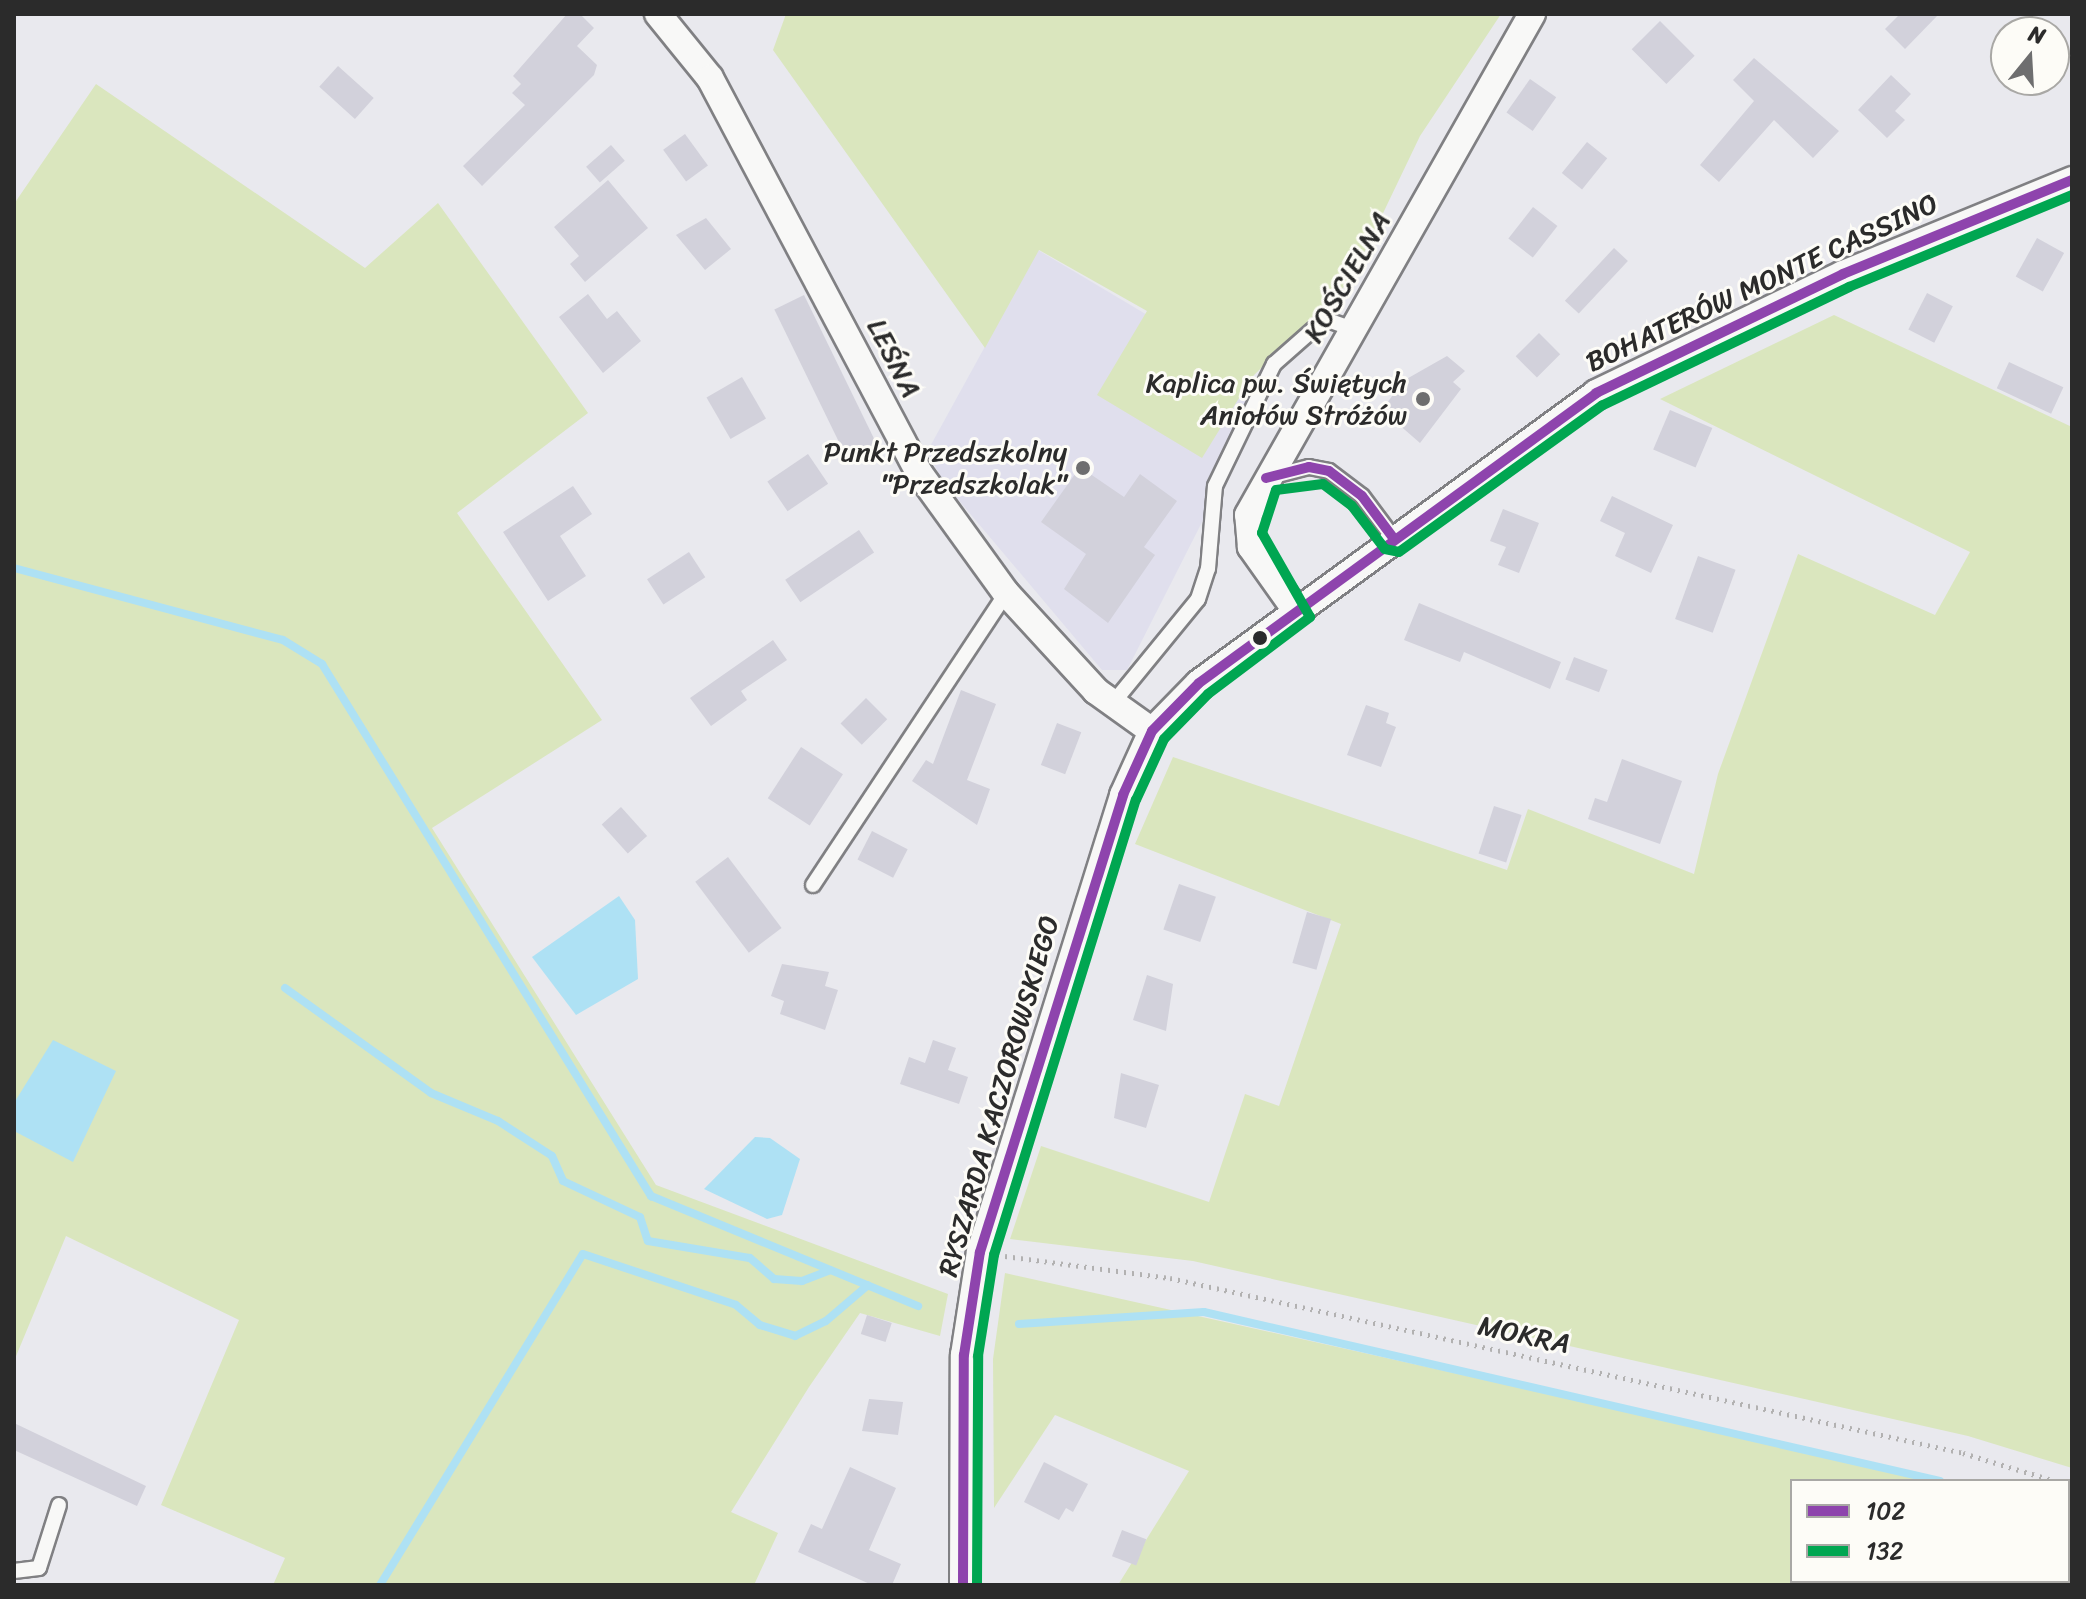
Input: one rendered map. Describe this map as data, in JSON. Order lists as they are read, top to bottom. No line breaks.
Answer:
{"streets":{"street":["KOŚCIELNA","BOHATERÓW MONTE CASSINO","LEŚNA","RYSZARDA KACZOROWSKIEGO"],"path":["MOKRA"]},"crossings":[["KOŚCIELNA","BOHATERÓW MONTE CASSINO"],["BOHATERÓW MONTE CASSINO","LEŚNA"],["BOHATERÓW MONTE CASSINO","RYSZARDA KACZOROWSKIEGO"],["LEŚNA","RYSZARDA KACZOROWSKIEGO"],["RYSZARDA KACZOROWSKIEGO","MOKRA"]],"places":["Kaplica pw. Świętych Aniołów Stróżów","Punkt Przedszkolny \"Przedszkolak\""],"lines":["transit line 102","transit line 132"],"legend":["102","132"],"north":"top"}
